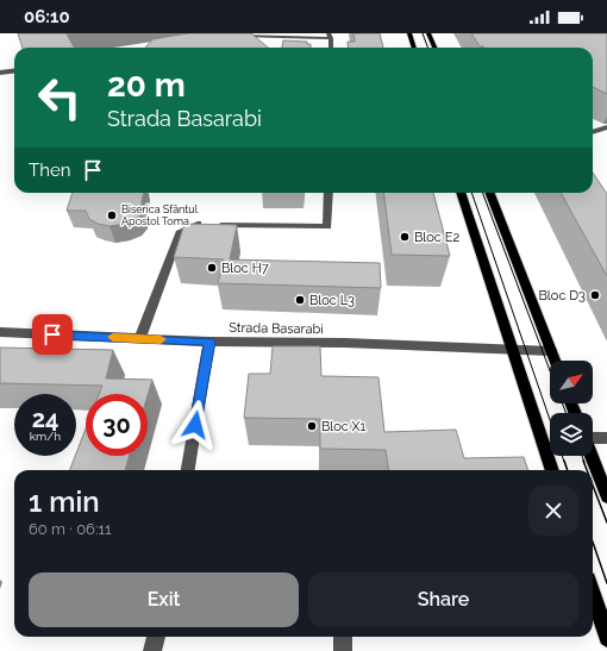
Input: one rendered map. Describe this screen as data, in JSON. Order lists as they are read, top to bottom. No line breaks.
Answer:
{"streets":{"street":["Strada Basarabi"]},"places":["Biserica Sfântul Apostol Toma","Bloc E2","Bloc H7","Bloc D3","Bloc L3","Bloc X1"],"north":"top right","page":{"status":"06:10","turn":["20 m","Strada Basarabi"],"then":"Then","speed":"24 km/h","limit":"30","heading":["1 min","60 m · 06:11"],"buttons":["Exit","Share"]}}
